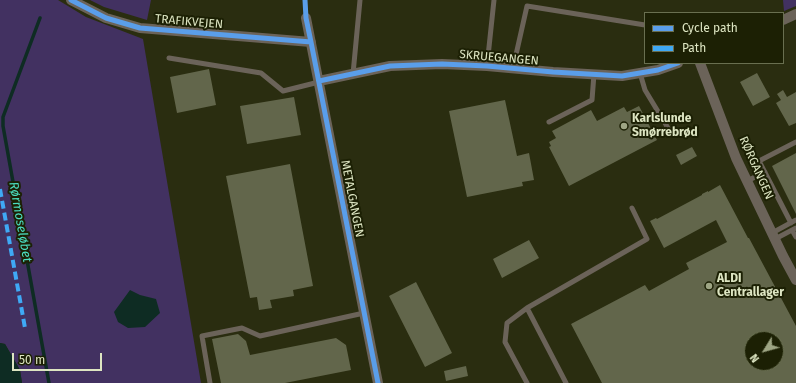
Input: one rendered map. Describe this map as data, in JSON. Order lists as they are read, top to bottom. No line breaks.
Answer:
{"streets":{"street":["TRAFIKVEJEN","SKRUEGANGEN","RØRGANGEN","METALGANGEN"]},"crossings":[["TRAFIKVEJEN","METALGANGEN"],["SKRUEGANGEN","METALGANGEN"]],"water":["Rørmoseløbet"],"places":["Karlslunde Smørrebrød","ALDI Centrallager"],"legend":["Cycle path","Path"],"scale_bar":"50 m","north":"bottom left"}
